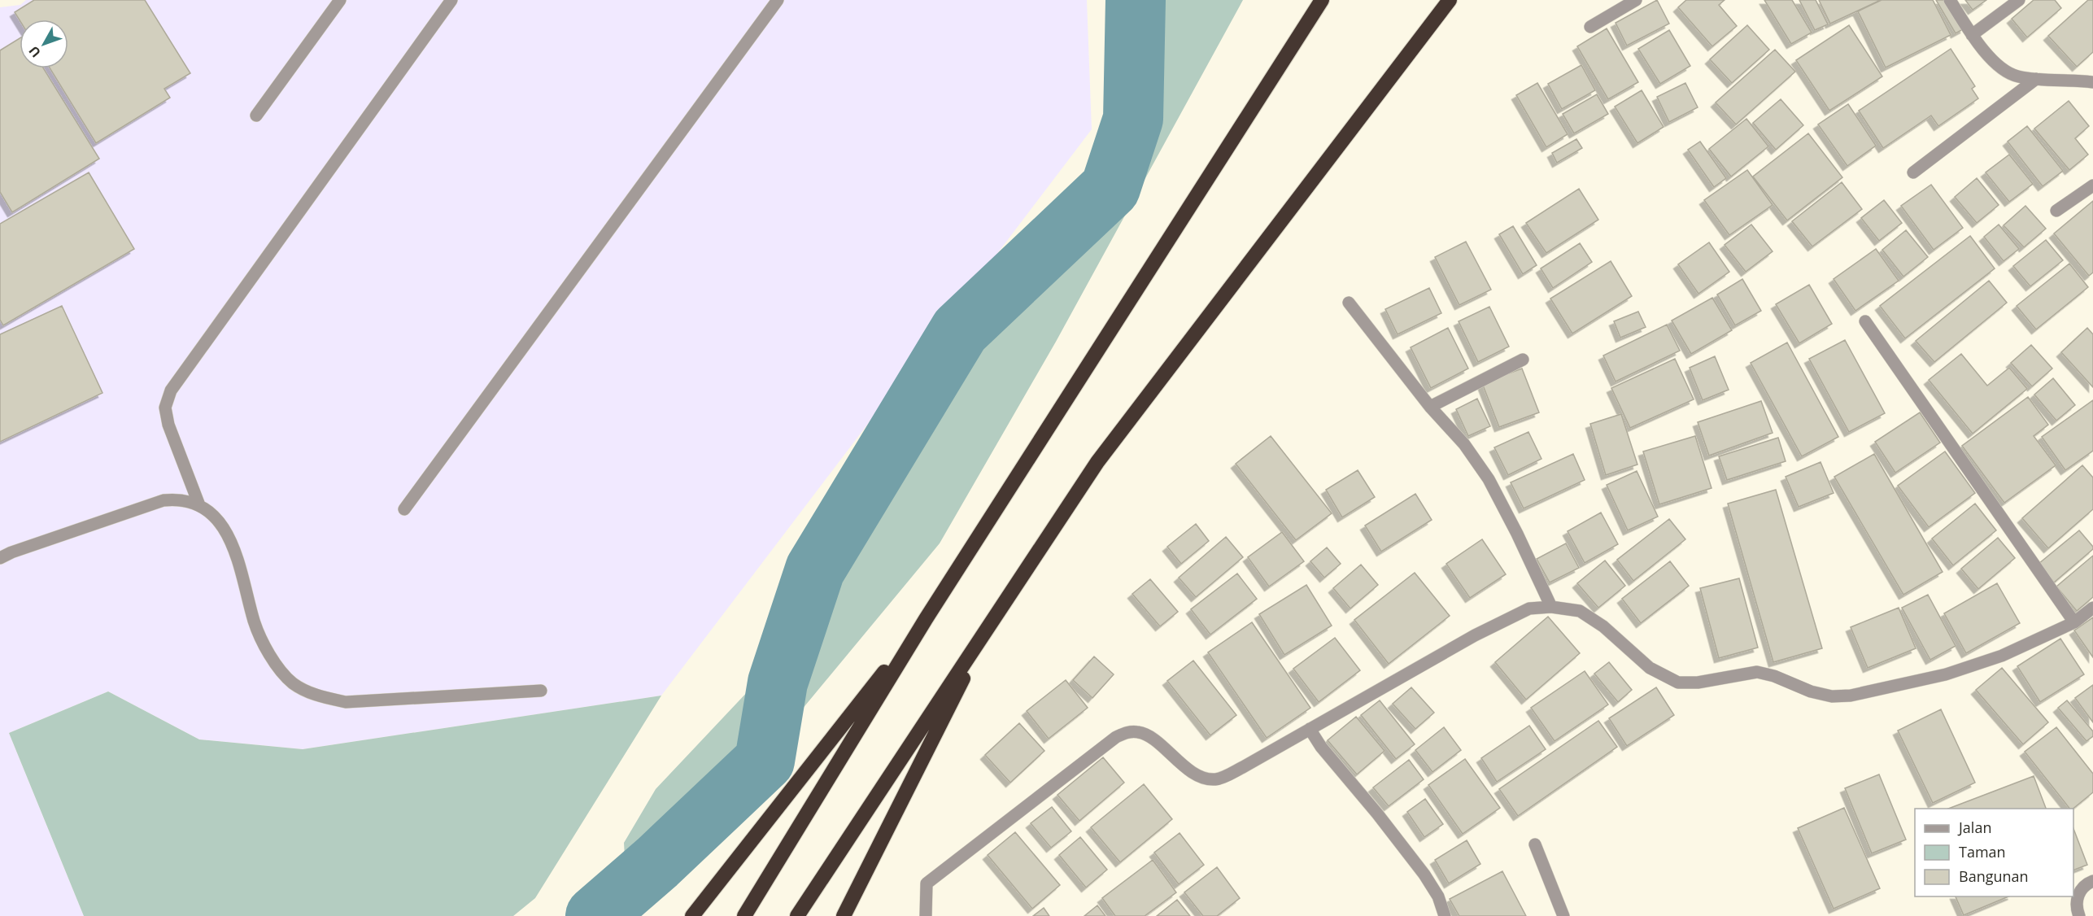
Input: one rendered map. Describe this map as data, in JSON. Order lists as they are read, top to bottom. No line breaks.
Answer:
{"legend":["Jalan","Taman","Bangunan"],"north":"bottom left"}
